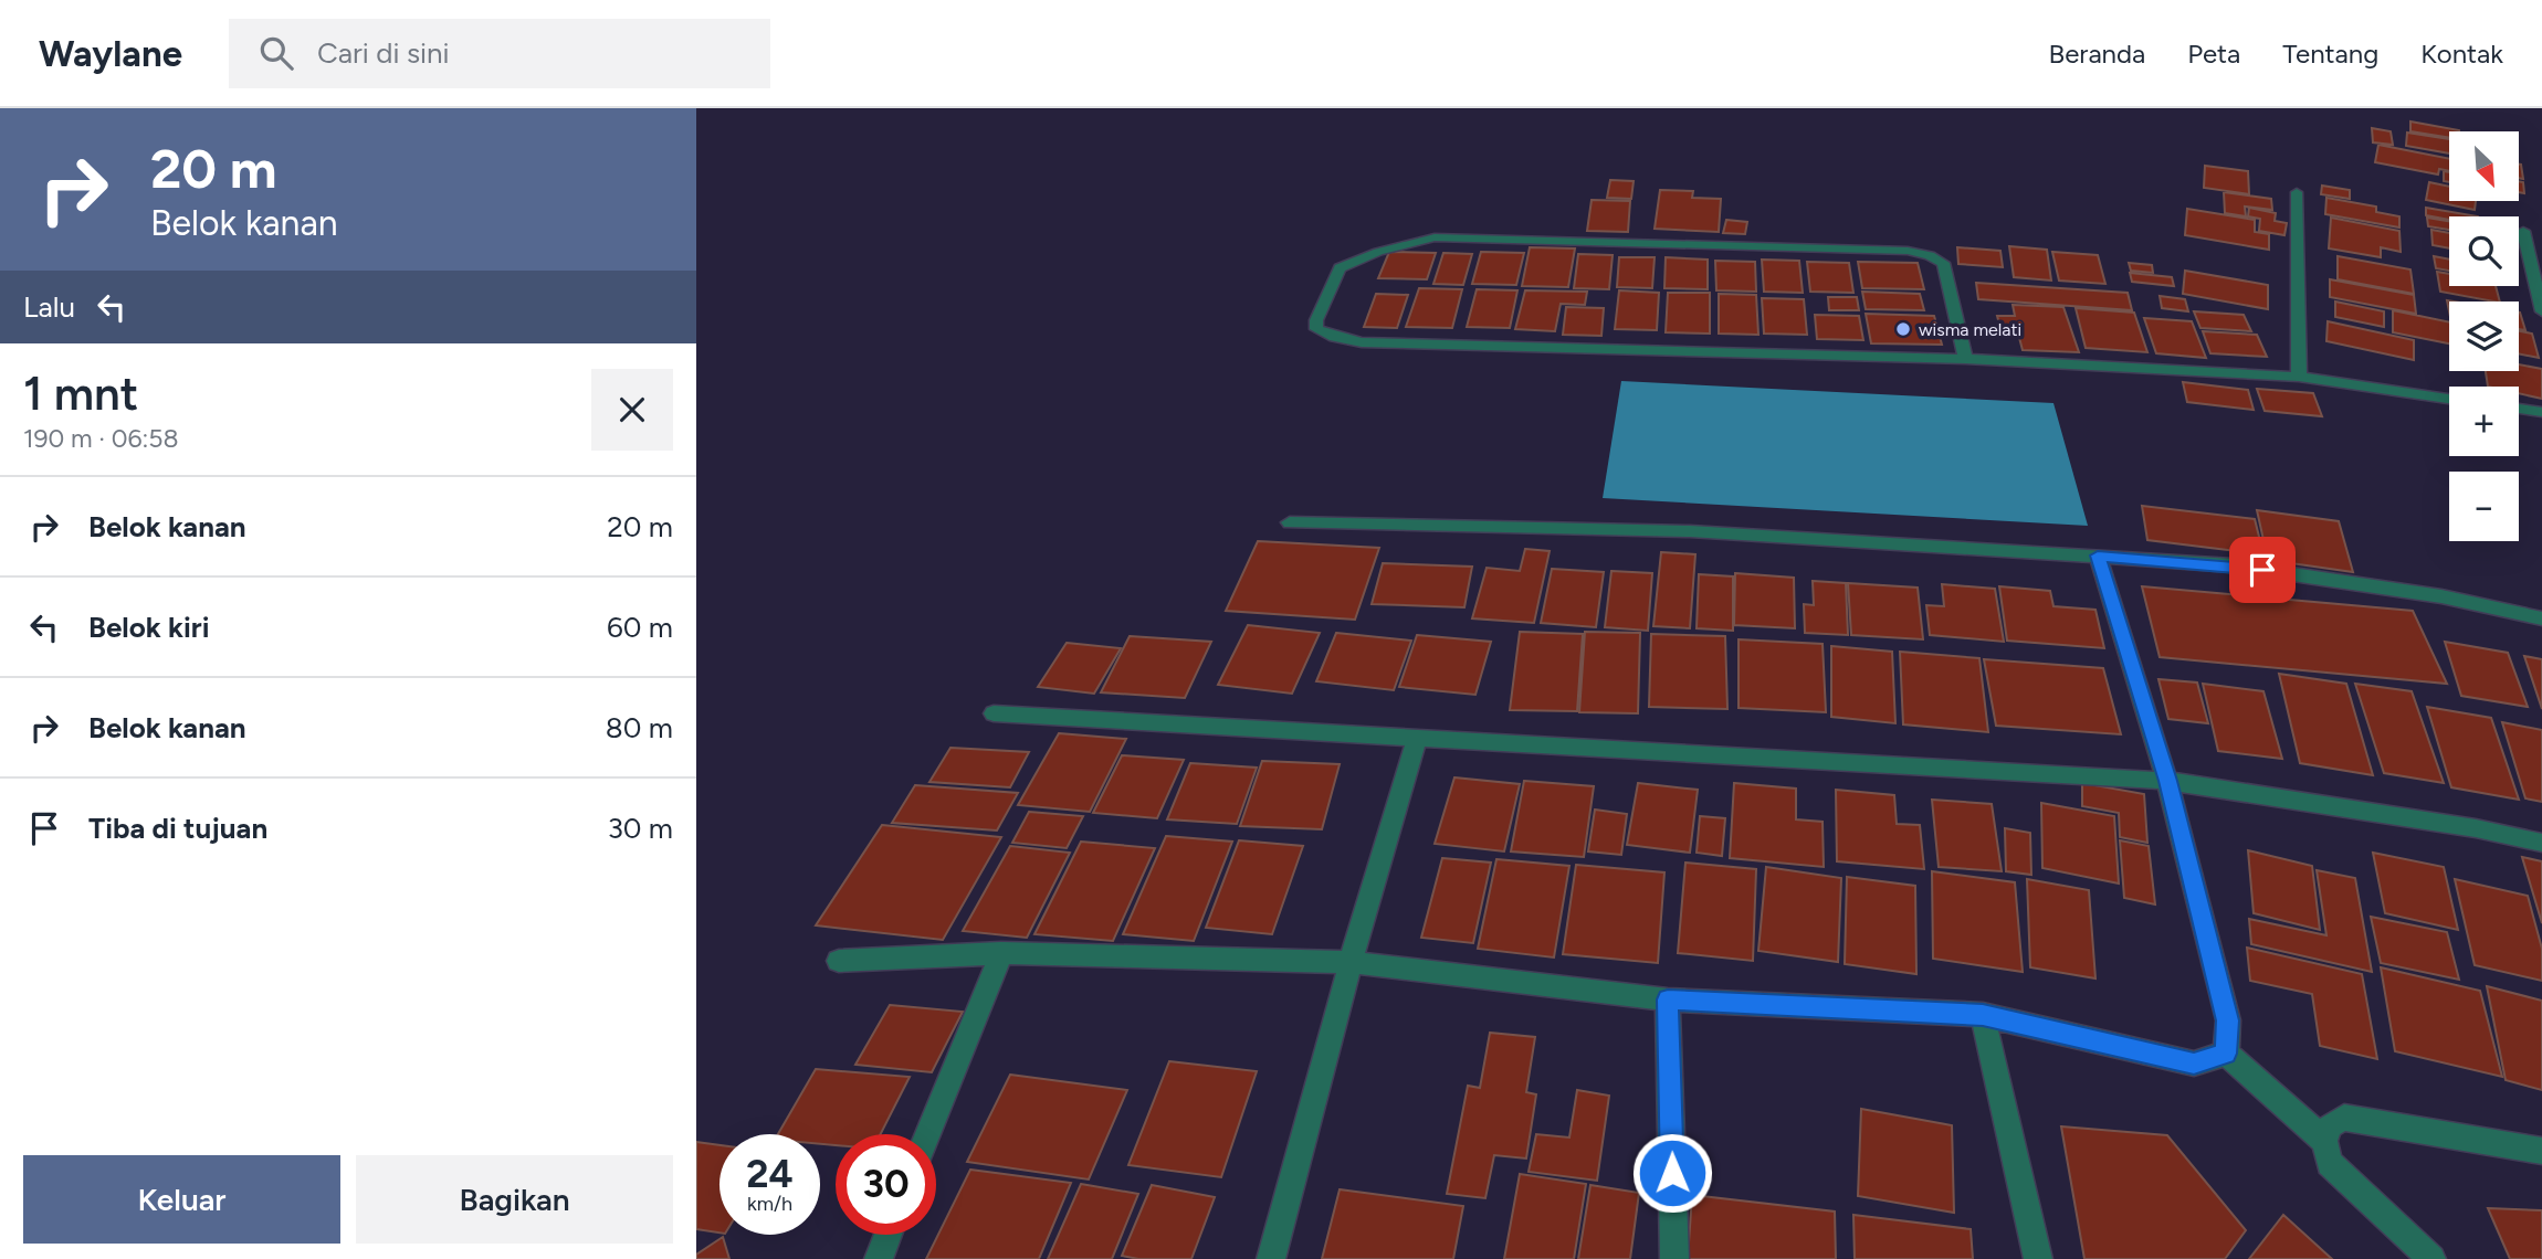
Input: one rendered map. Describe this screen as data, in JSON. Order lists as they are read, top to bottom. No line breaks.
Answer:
{"places":["wisma melati"],"north":"bottom right","page":{"header":"Waylane","search":"Cari di sini","nav":["Beranda","Peta","Tentang","Kontak"],"turn":["20 m","Belok kanan"],"map_buttons":["+","−"],"then":"Lalu","heading":["1 mnt","190 m · 06:58"],"list":[{"name":"Belok kanan","value":"20 m"},{"name":"Belok kiri","value":"60 m"},{"name":"Belok kanan","value":"80 m"},{"name":"Tiba di tujuan","value":"30 m"}],"speed":"24 km/h","limit":"30","buttons":["Keluar","Bagikan"]}}
